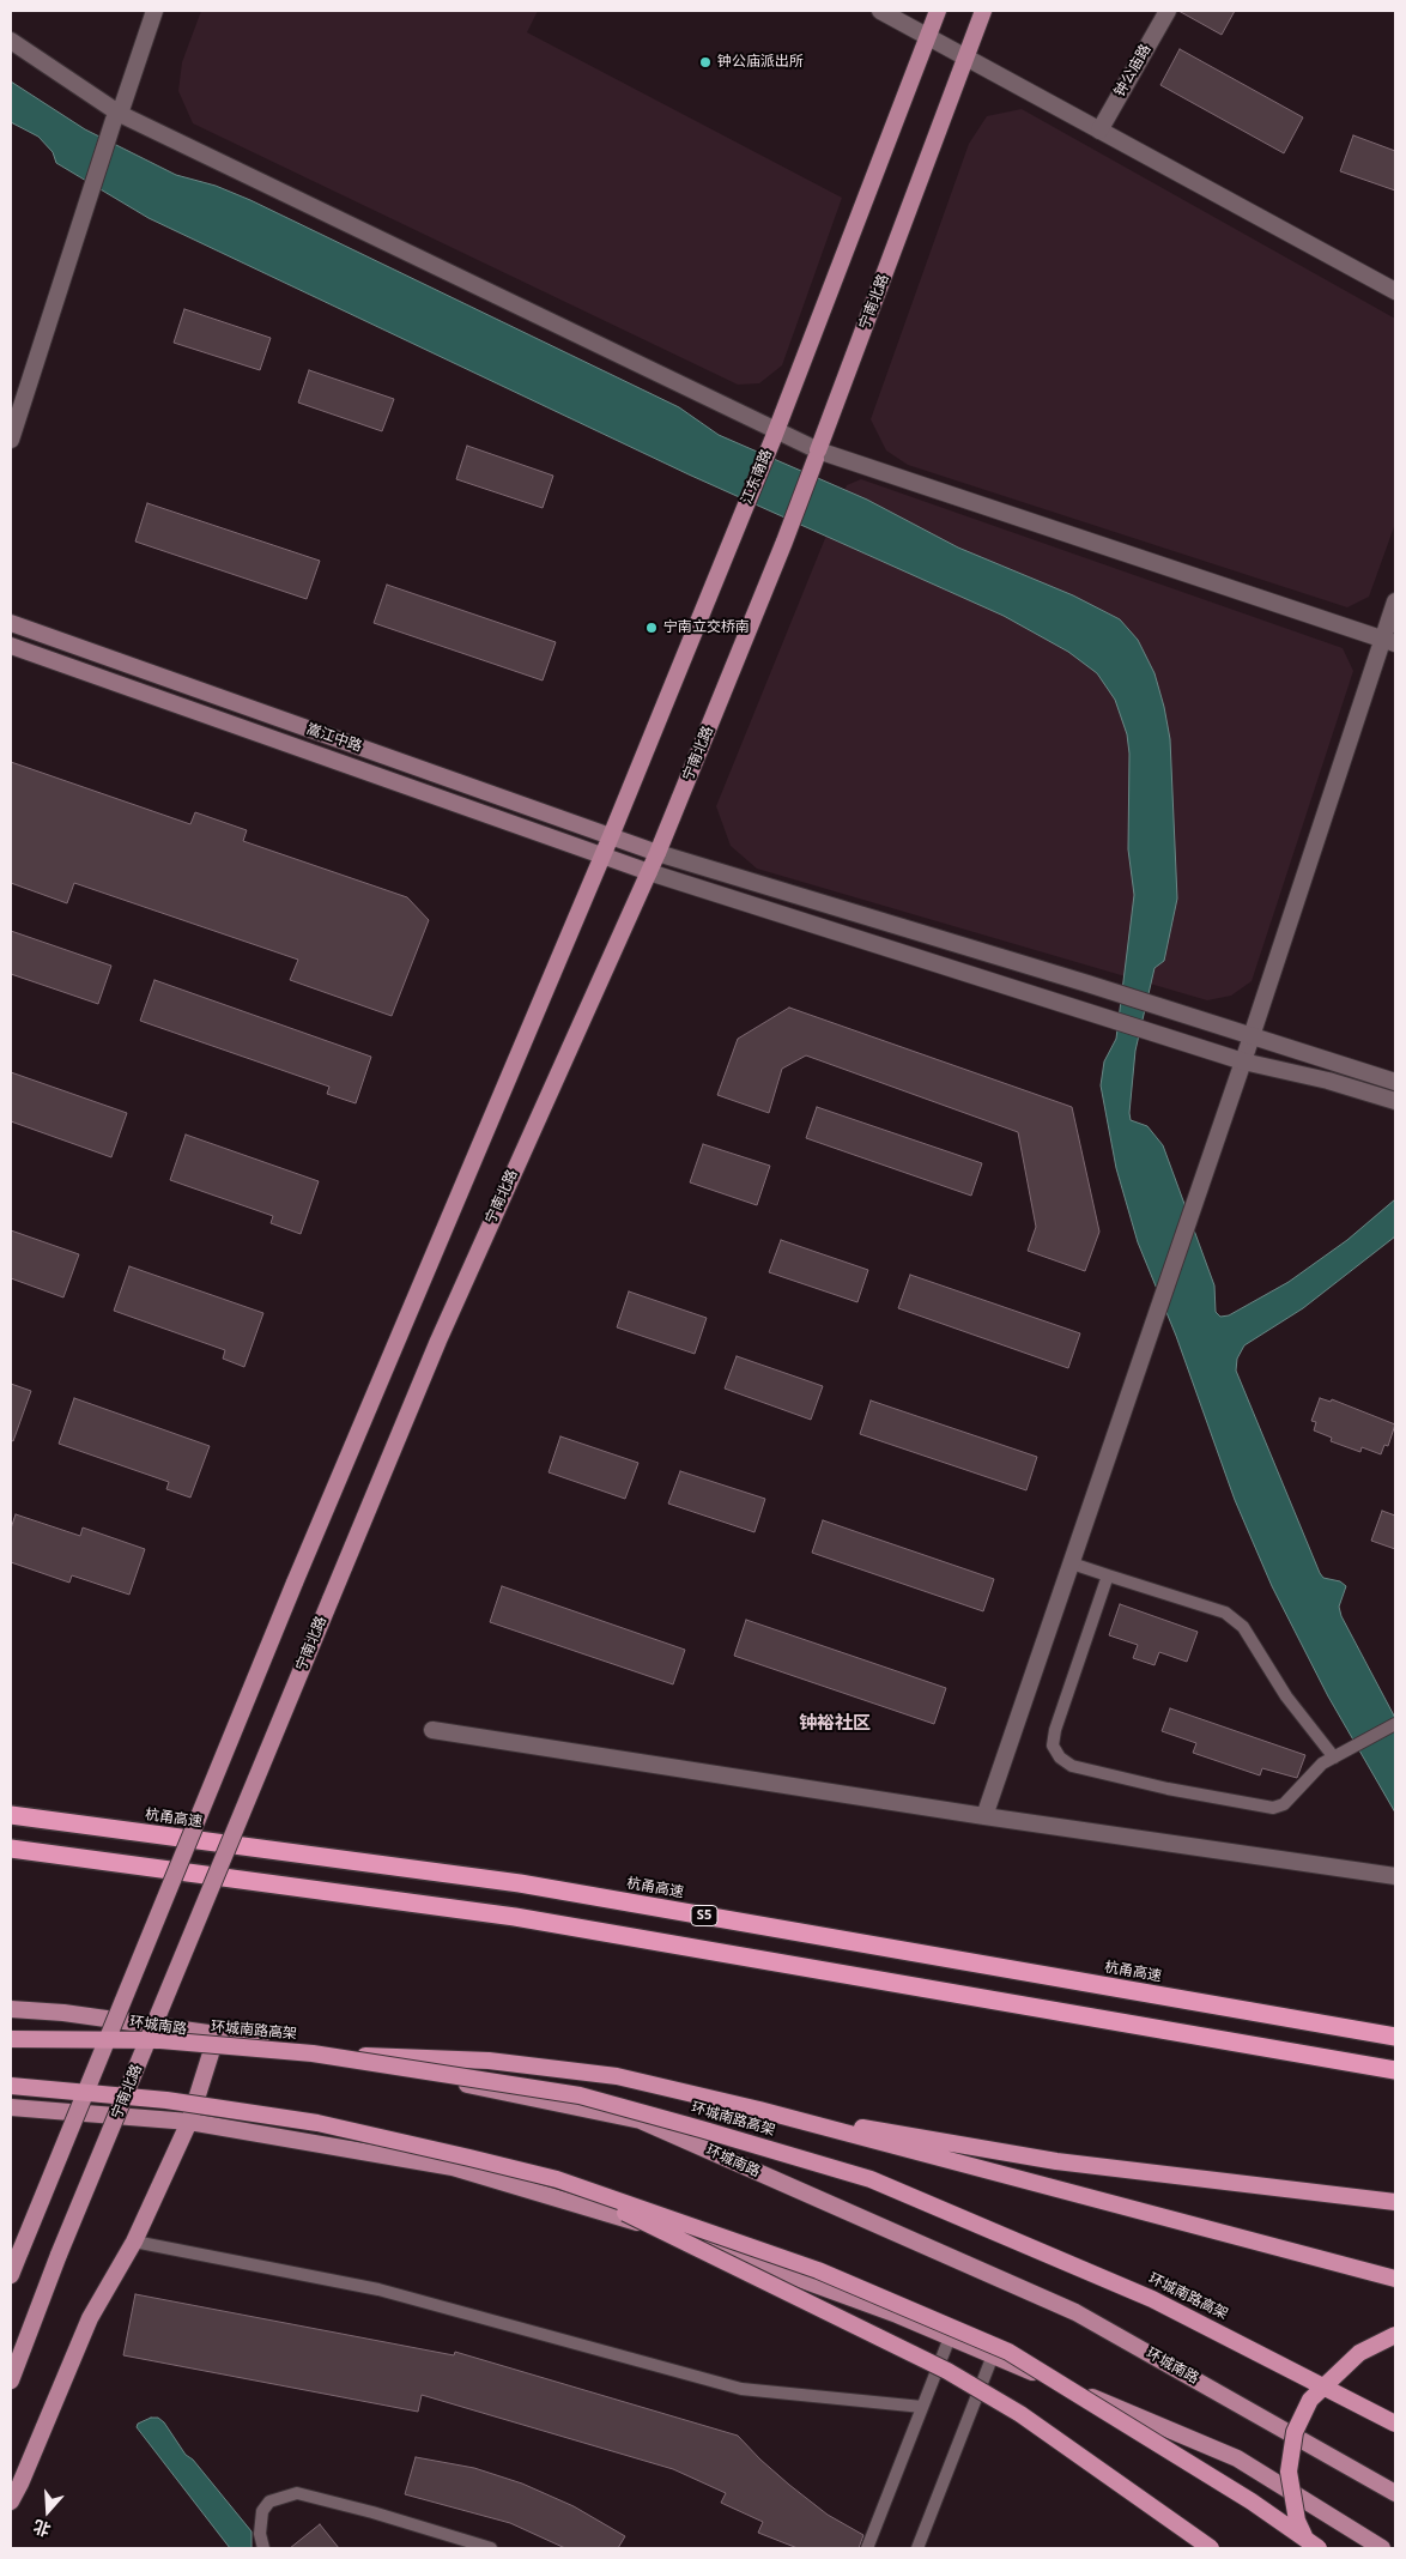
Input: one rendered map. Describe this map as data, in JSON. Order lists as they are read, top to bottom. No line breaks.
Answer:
{"streets":{"highway":["杭甬高速","S5","环城南路高架"],"main road":["宁南北路","江东南路","嵩江中路","环城南路"],"street":["钟公庙路"]},"crossings":[["宁南北路","嵩江中路"],["江东南路","嵩江中路"]],"districts":["钟裕社区"],"places":["钟公庙派出所","宁南立交桥南"],"north":"bottom"}
